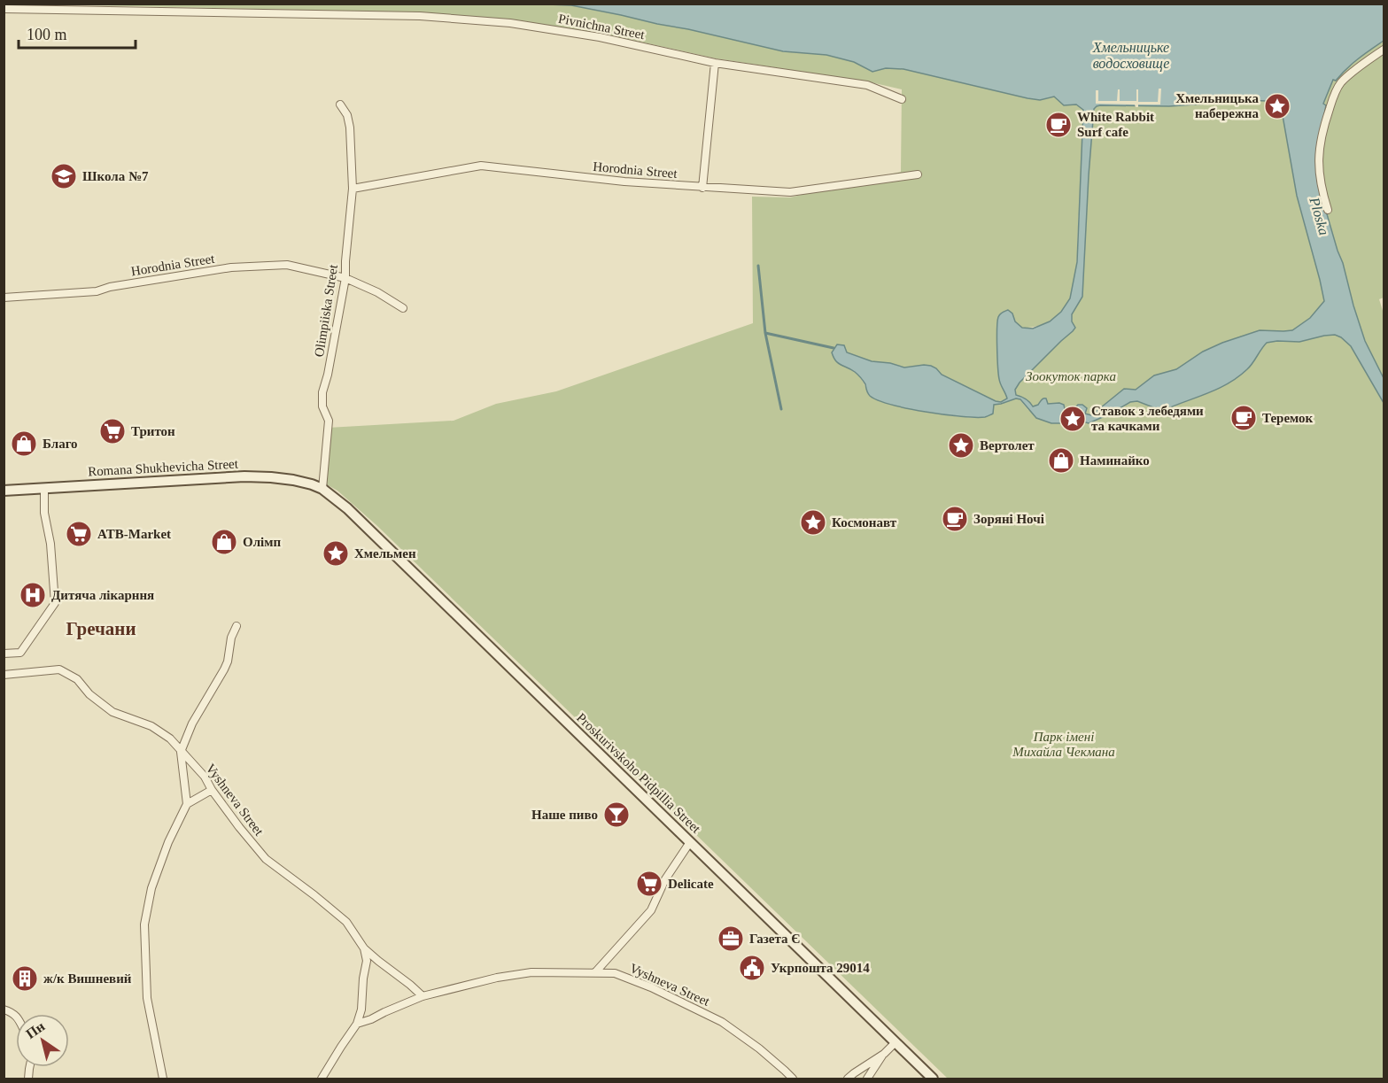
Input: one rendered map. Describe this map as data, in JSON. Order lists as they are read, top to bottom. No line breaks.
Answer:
{"streets":{"main road":["Romana Shukhevicha Street","Proskurivskoho Pidpillia Street"],"street":["Pivnichna Street","Horodnia Street","Olimpiiska Street","Vyshneva Street"]},"crossings":[["Horodnia Street","Olimpiiska Street"],["Olimpiiska Street","Romana Shukhevicha Street"],["Olimpiiska Street","Proskurivskoho Pidpillia Street"],["Romana Shukhevicha Street","Proskurivskoho Pidpillia Street"]],"districts":["Гречани"],"water":["Хмельницьке водосховище","Ploska"],"parks":["Зоокуток парка","Парк імені Михайла Чекмана"],"places":{"place":["Хмельницька набережна","Ставок з лебедями та качками","Вертолет","Космонавт","Хмельмен"],"cafe":["White Rabbit Surf cafe","Теремок","Зоряні Ночі"],"school or university":["Школа №7"],"supermarket":["Тритон","ATB-Market","Delicate"],"shop":["Благо","Наминайко","Олімп"],"hospital":["Дитяча лікарння"],"bar":["Наше пиво"],"office":["Газета Є"],"public building":["Укрпошта 29014"],"building":["ж/к Вишневий"]},"scale_bar":"100 m","north":"top left"}
